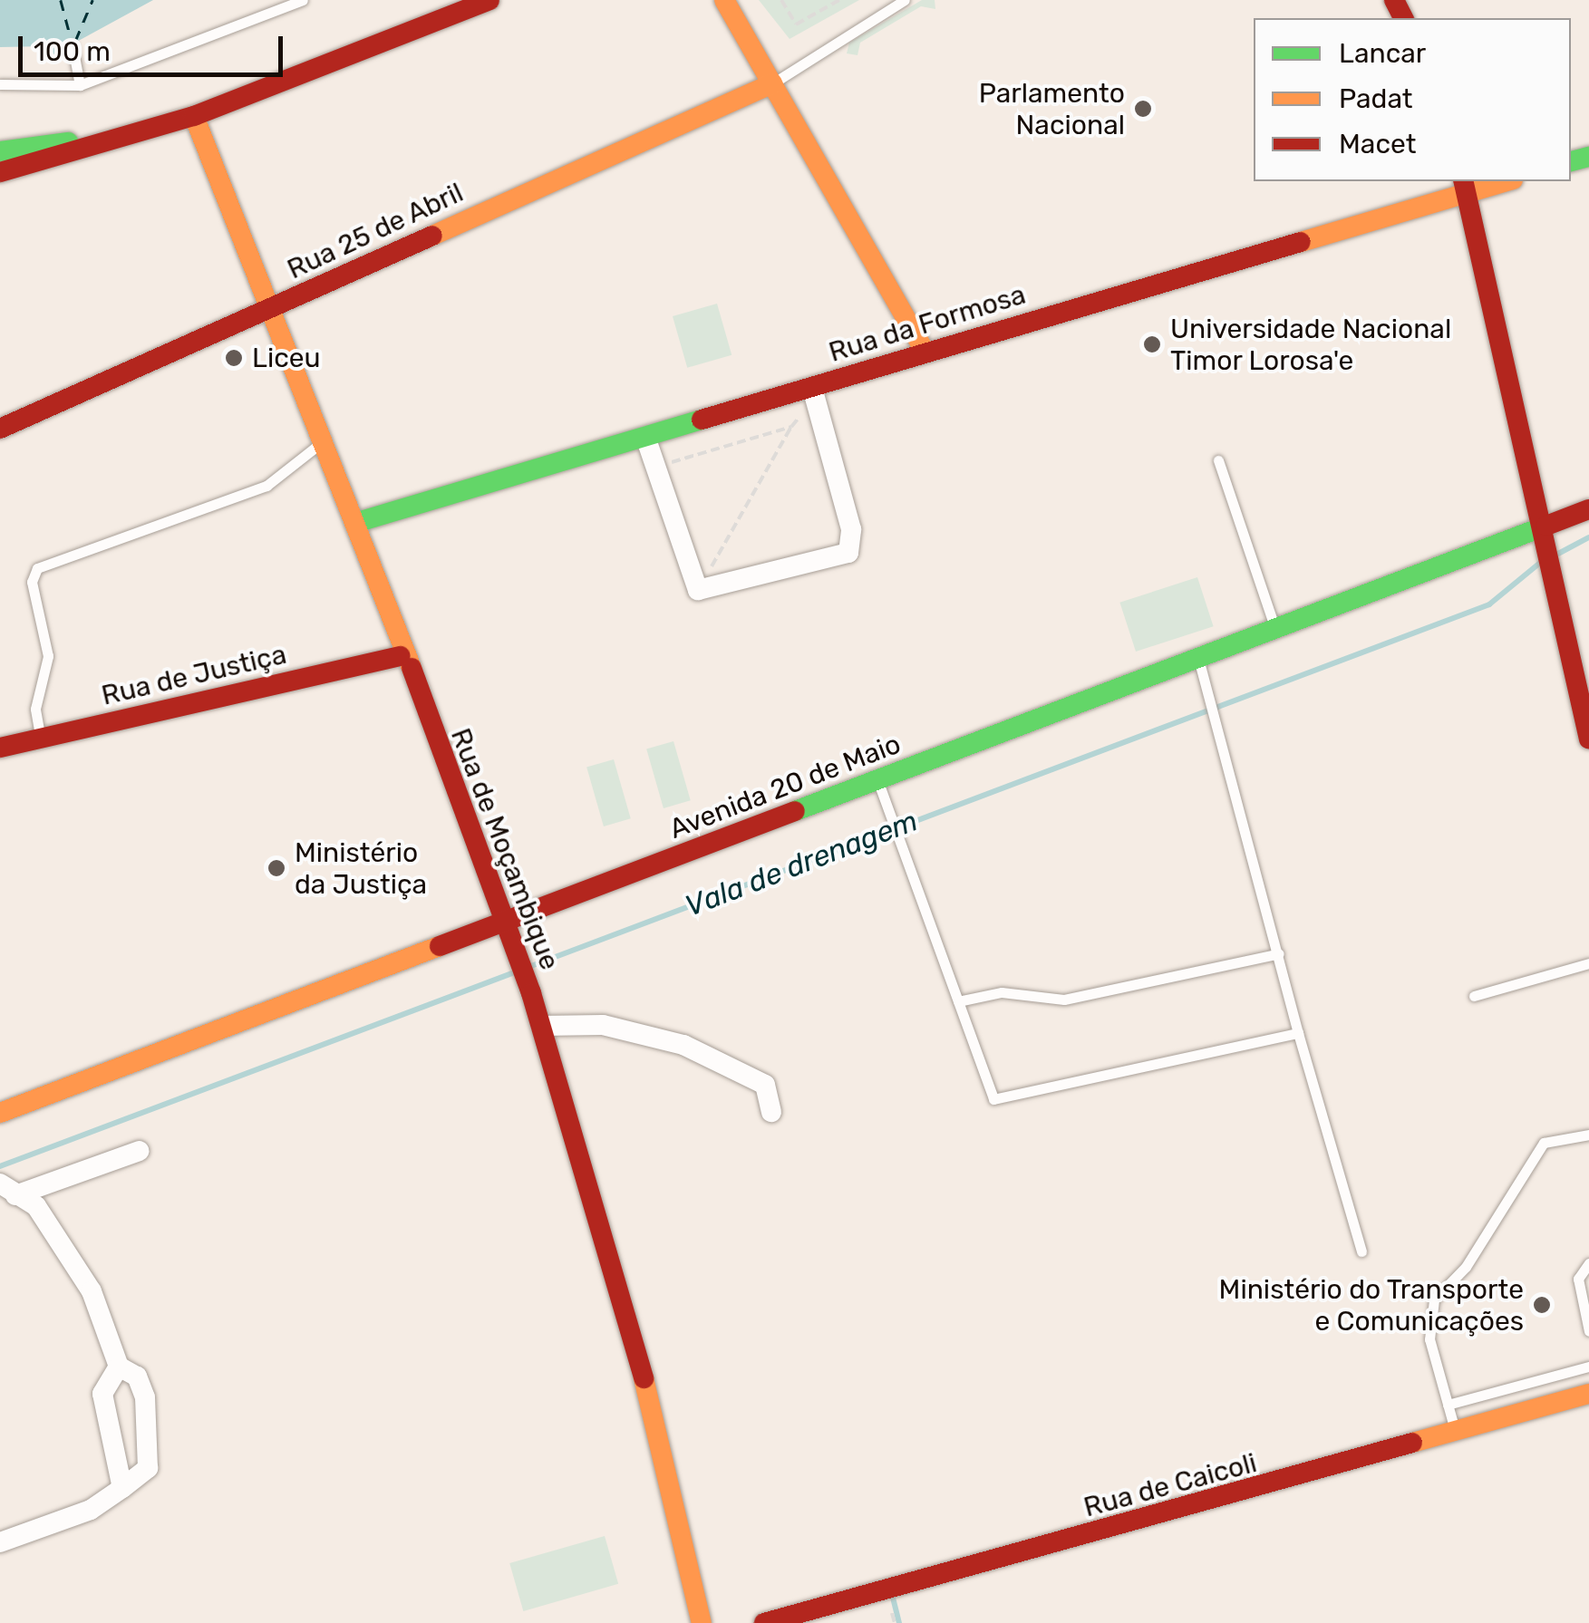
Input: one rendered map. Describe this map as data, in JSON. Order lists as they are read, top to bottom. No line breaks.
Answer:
{"streets":{"street":["Rua 25 de Abril","Rua da Formosa","Rua de Justiça","Avenida 20 de Maio","Rua de Moçambique","Rua de Caicoli"]},"crossings":[["Rua 25 de Abril","Rua de Moçambique"],["Rua da Formosa","Rua de Moçambique"],["Rua de Justiça","Rua de Moçambique"],["Avenida 20 de Maio","Rua de Moçambique"]],"water":["Vala de drenagem"],"places":["Parlamento Nacional","Universidade Nacional Timor Lorosa'e","Liceu","Ministério da Justiça","Ministério do Transporte e Comunicações"],"legend":["Lancar","Padat","Macet"],"scale_bar":"100 m"}
